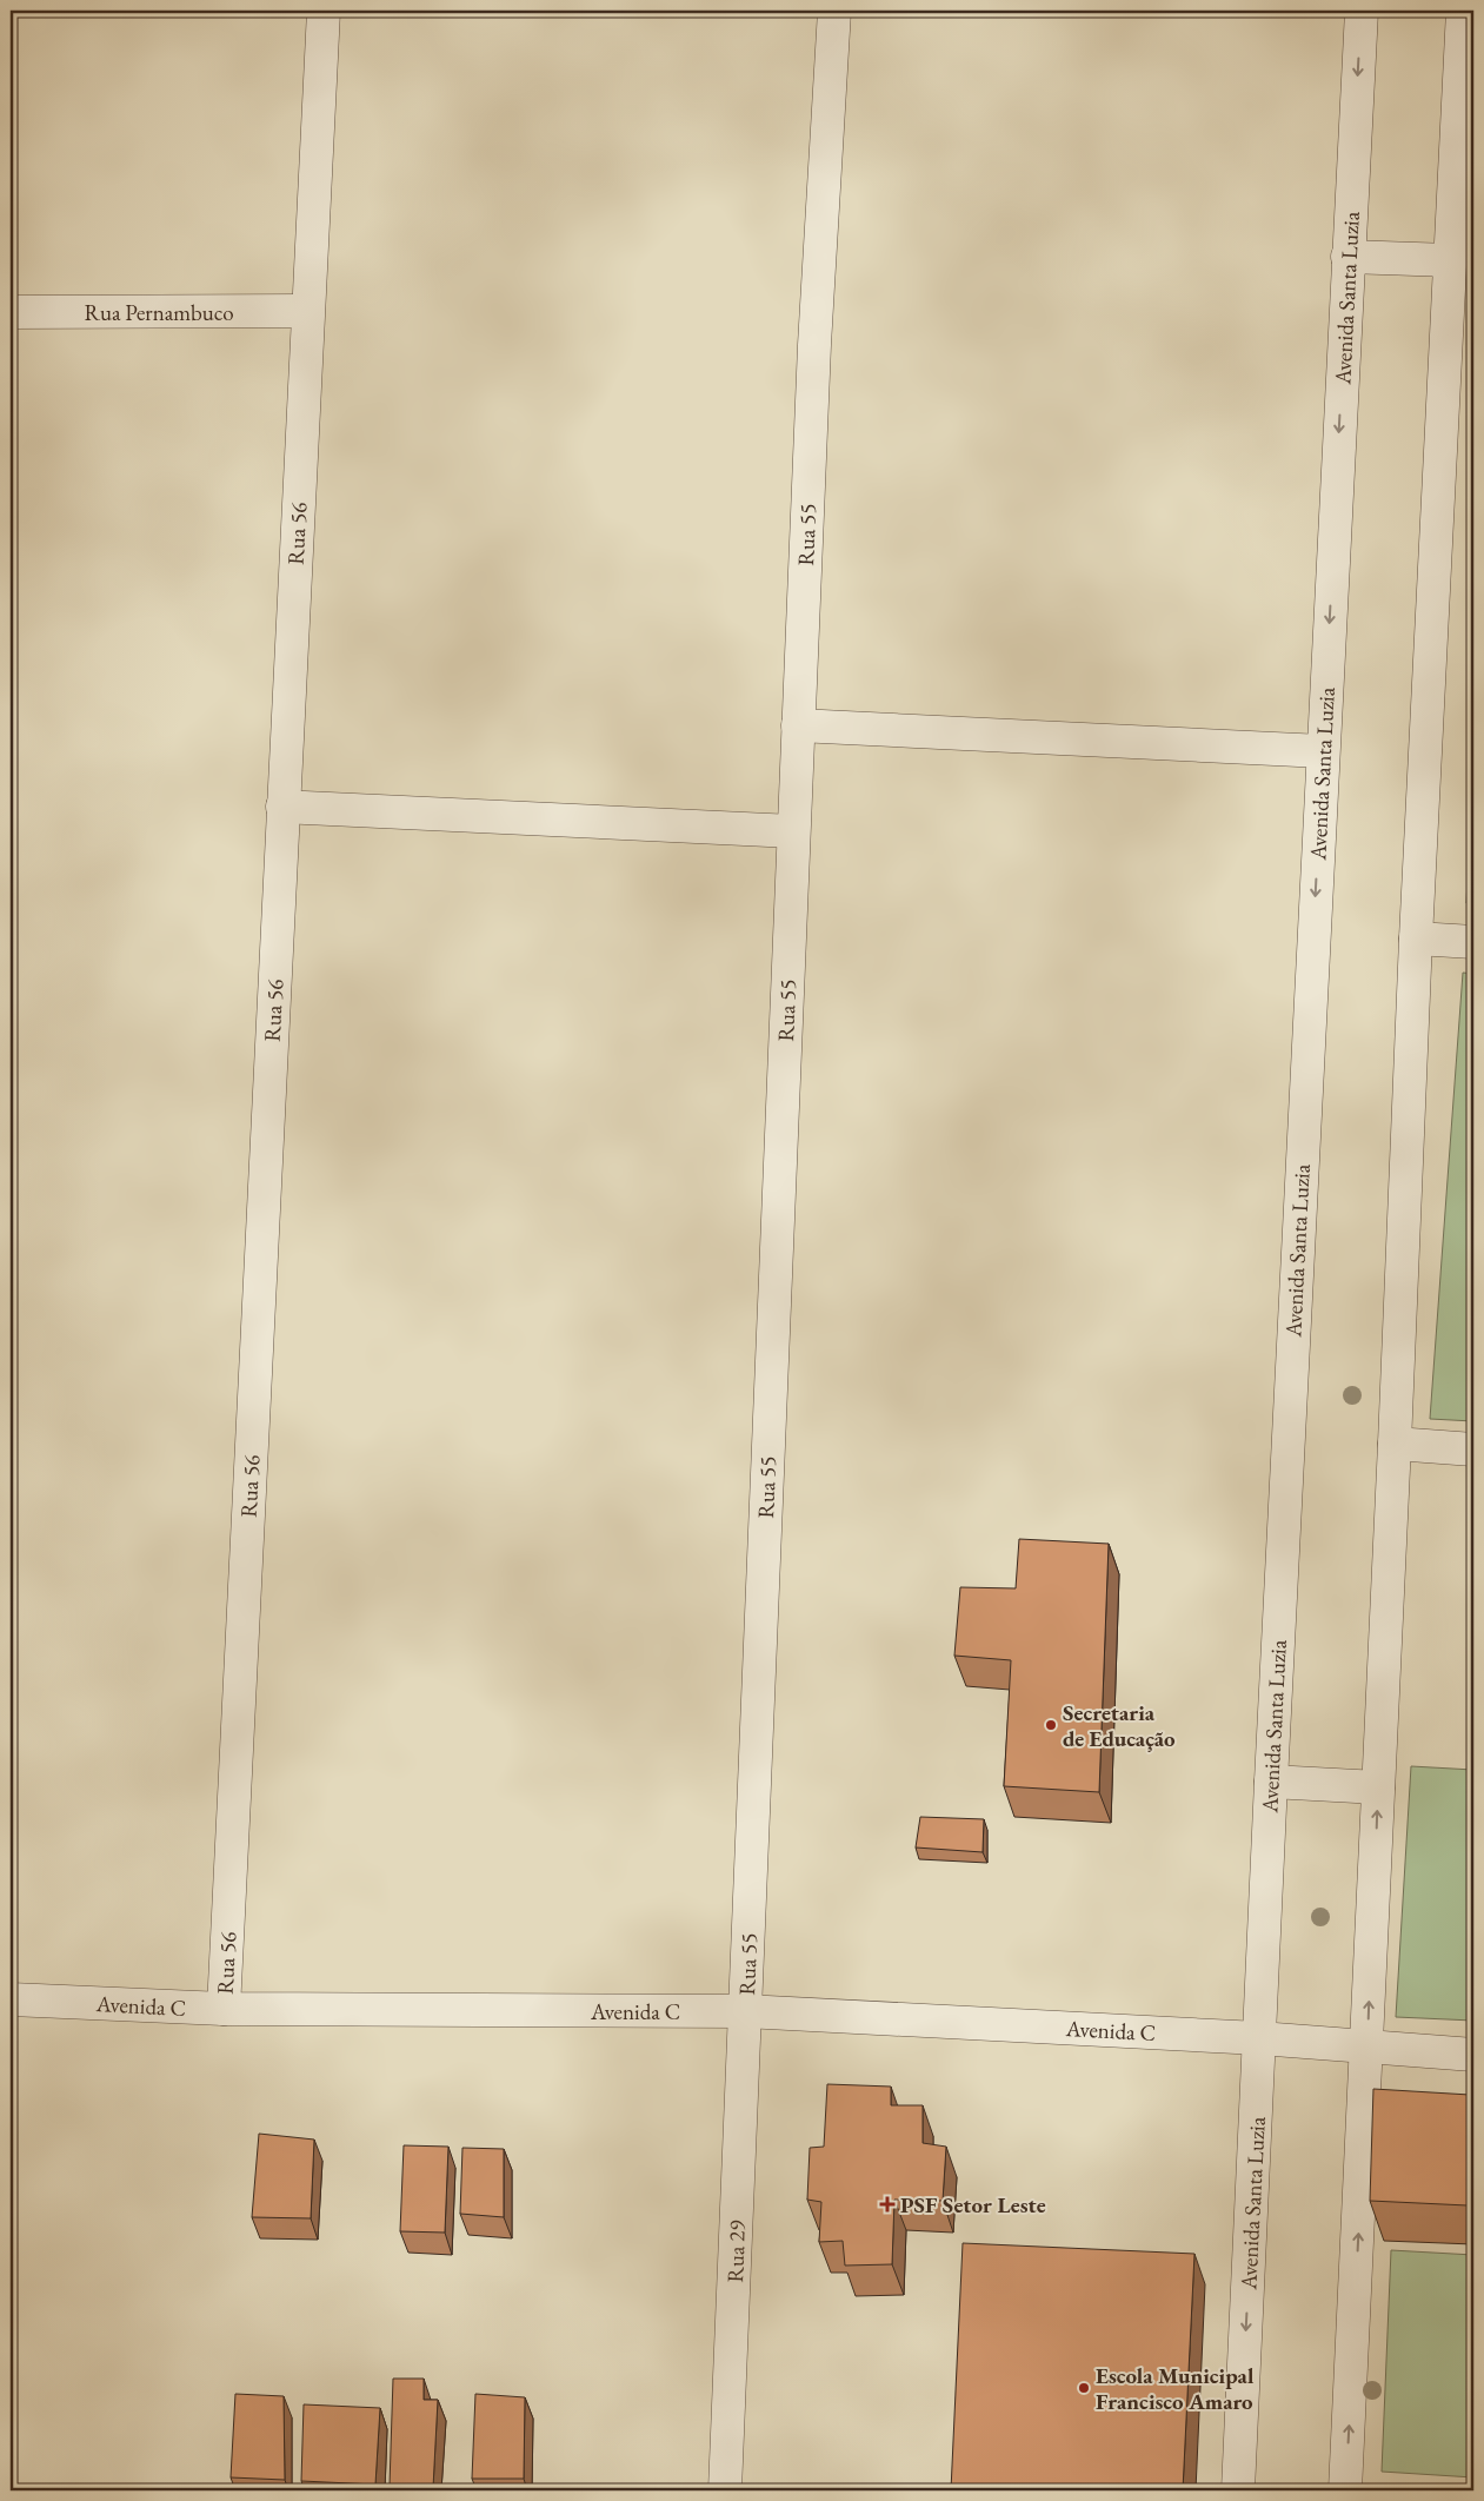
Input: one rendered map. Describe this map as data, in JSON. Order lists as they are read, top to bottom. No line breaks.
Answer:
{"streets":{"street":["Avenida Santa Luzia","Rua Pernambuco","Rua 56","Rua 55","Avenida C","Rua 29"]},"crossings":[["Avenida Santa Luzia","Avenida C"],["Rua Pernambuco","Rua 56"],["Rua 56","Avenida C"],["Rua 55","Avenida C"],["Rua 55","Rua 29"],["Avenida C","Rua 29"]],"places":{"other":["Secretaria de Educação","Escola Municipal Francisco Amaro"],"health":["PSF Setor Leste"]}}
